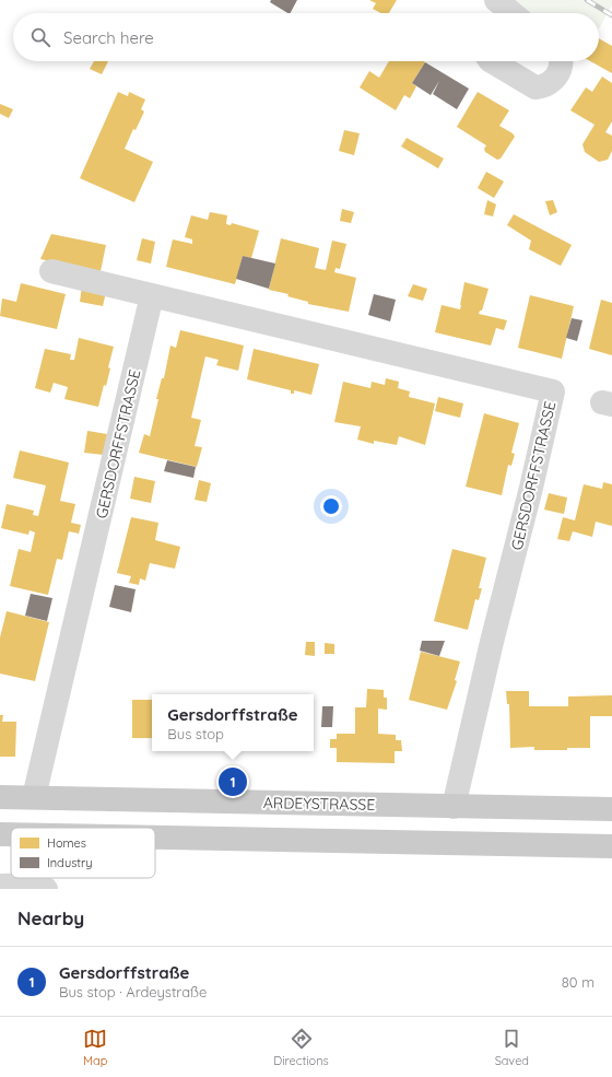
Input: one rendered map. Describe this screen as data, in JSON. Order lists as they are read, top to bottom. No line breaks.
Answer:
{"streets":{"main road":["ARDEYSTRASSE"],"street":["GERSDORFFSTRASSE"]},"crossings":[["GERSDORFFSTRASSE","ARDEYSTRASSE"]],"legend":["Homes","Industry"],"page":{"search":"Search here","popup":["Gersdorffstraße","Bus stop"],"pins":"1","heading":"Nearby","list":[{"mark":"1","name":"Gersdorffstraße","note":"Bus stop · Ardeystraße","value":"80 m"}],"nav":["Map","Directions","Saved"]}}
